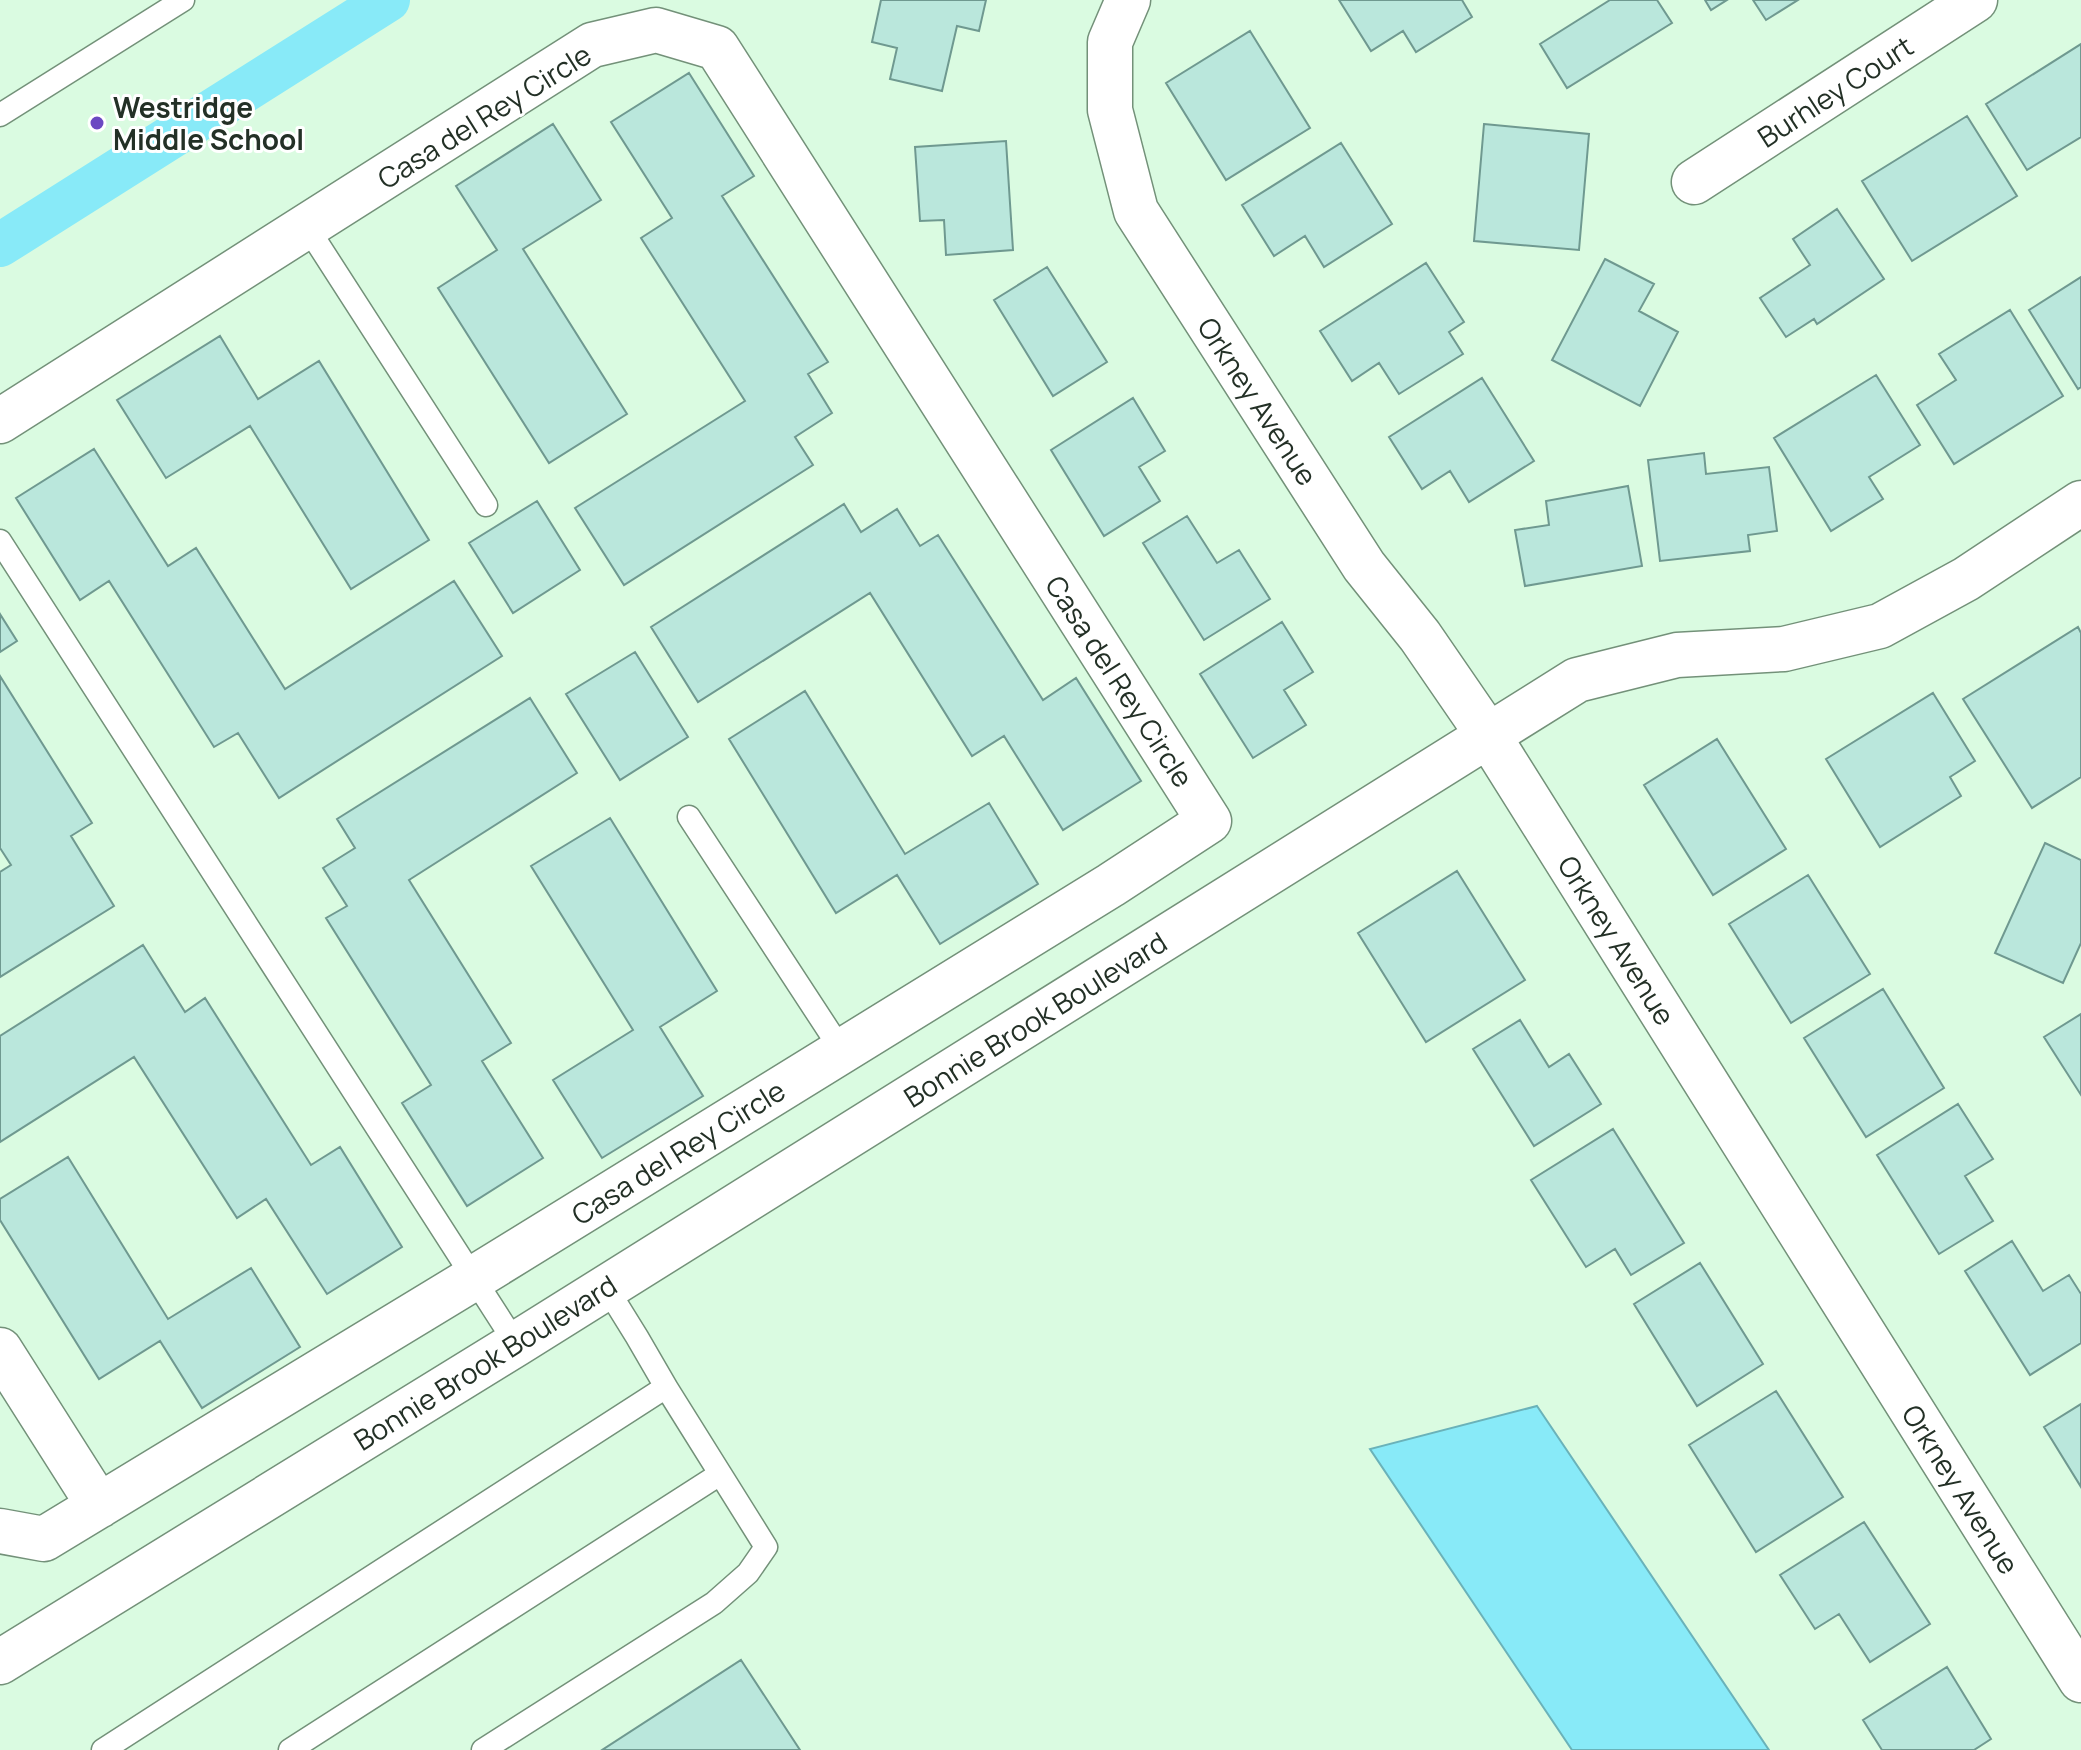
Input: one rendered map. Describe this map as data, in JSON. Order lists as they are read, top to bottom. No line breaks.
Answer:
{"streets":{"street":["Burhley Court","Casa del Rey Circle","Orkney Avenue","Bonnie Brook Boulevard"]},"crossings":[["Orkney Avenue","Bonnie Brook Boulevard"]],"places":["Westridge Middle School"]}
